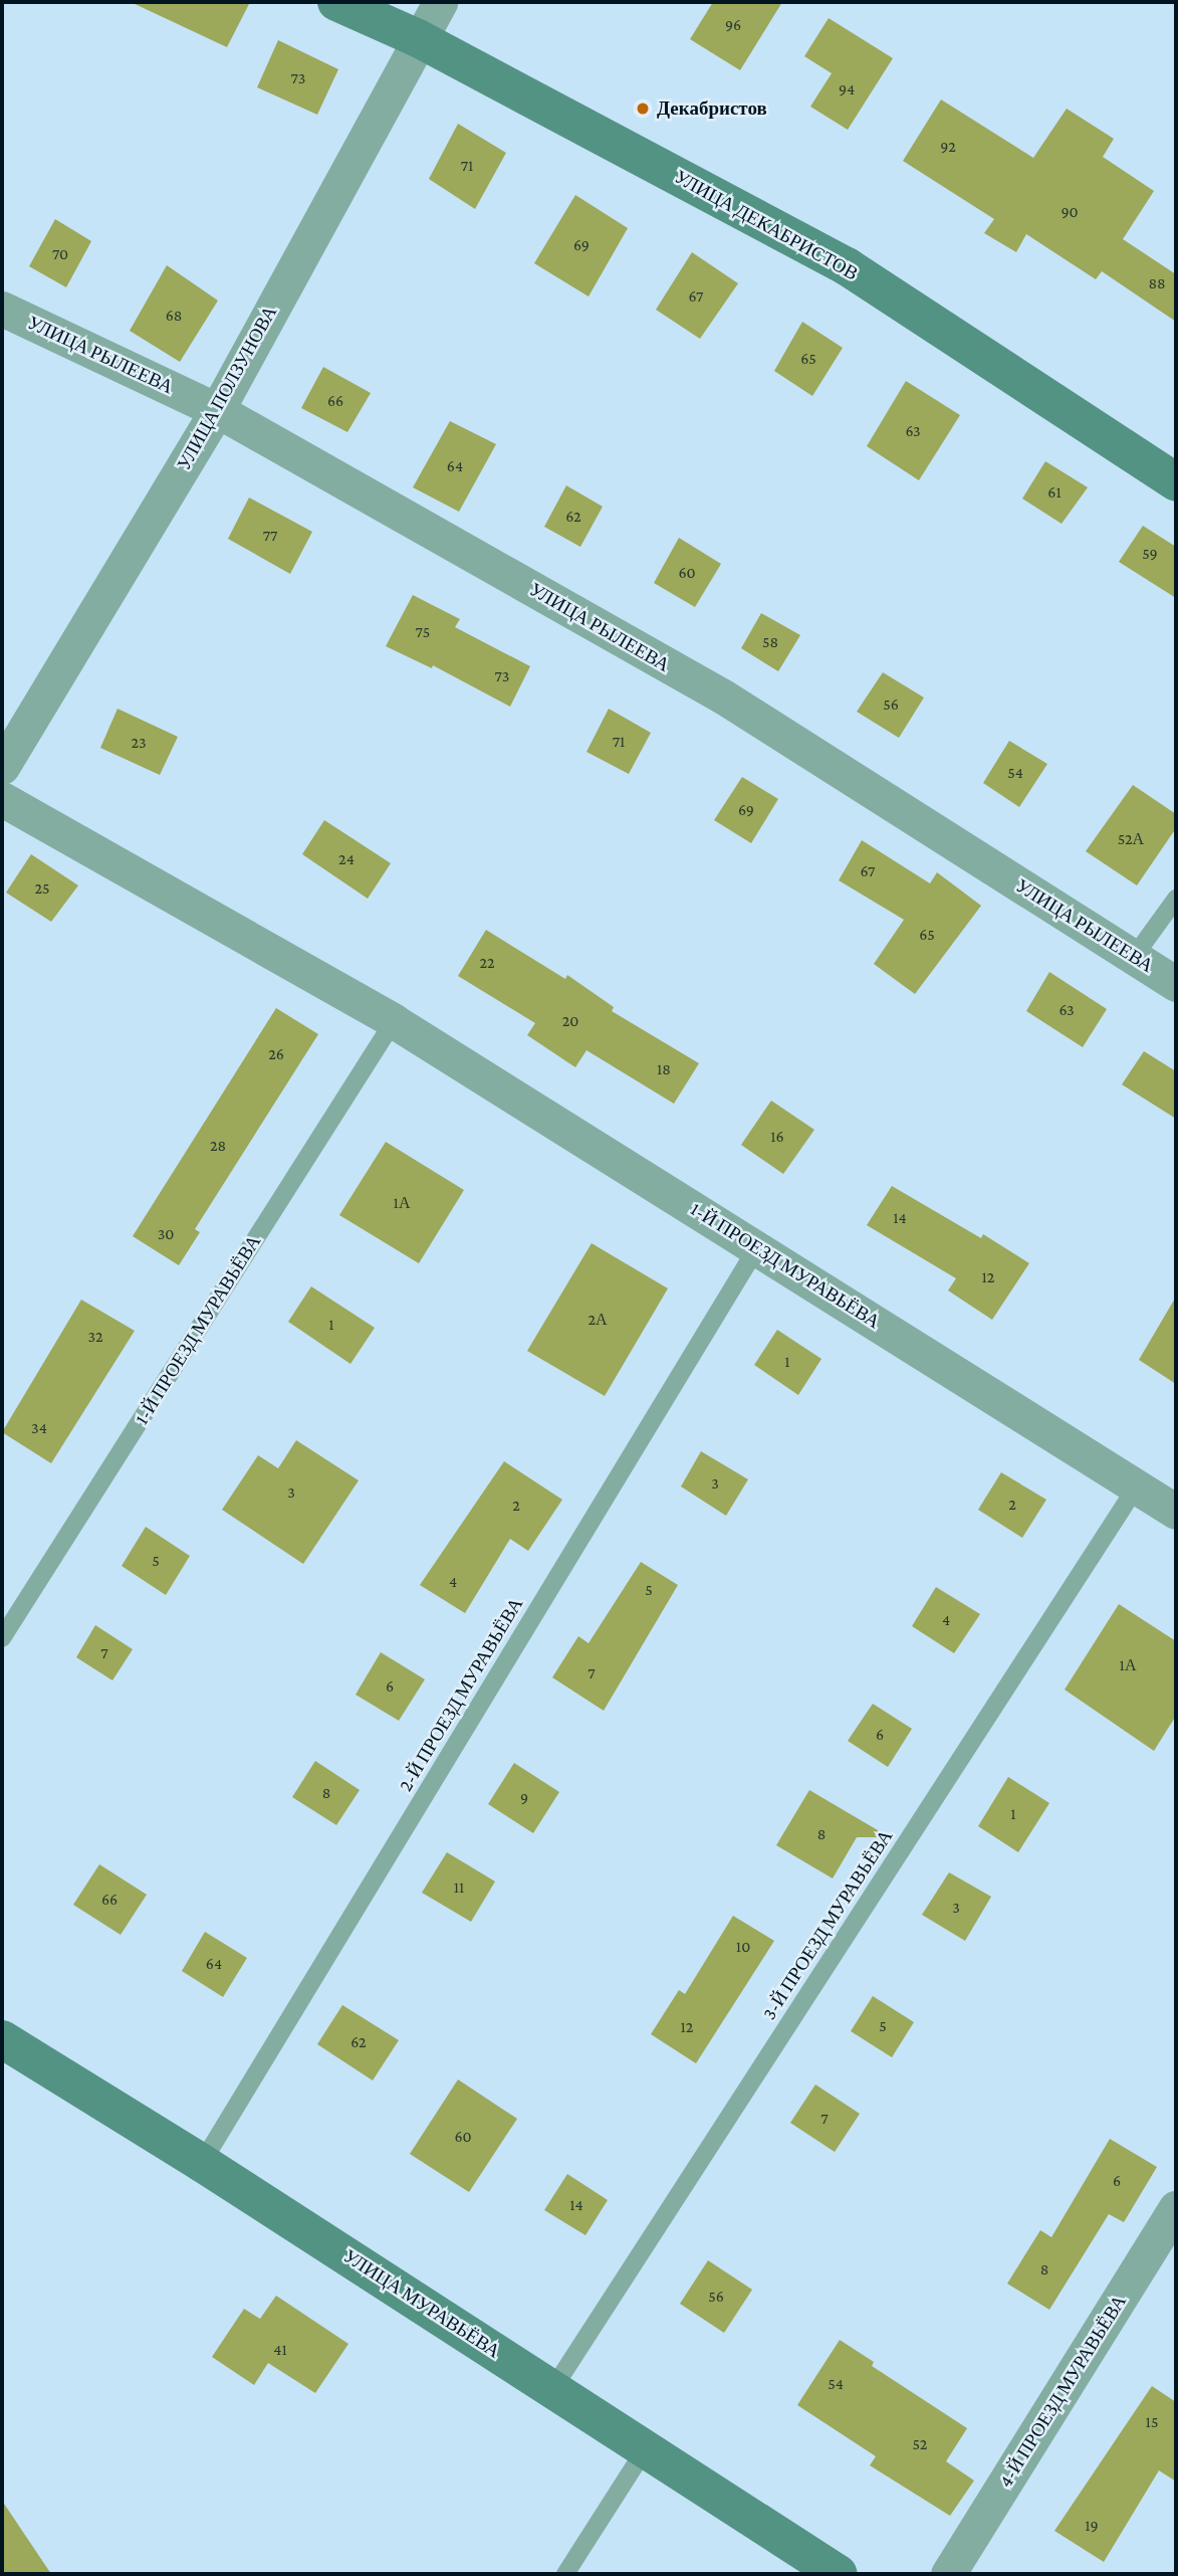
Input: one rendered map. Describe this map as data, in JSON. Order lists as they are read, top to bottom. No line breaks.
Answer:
{"streets":{"street":["УЛИЦА ДЕКАБРИСТОВ","УЛИЦА РЫЛЕЕВА","УЛИЦА ПОЛЗУНОВА","1-Й ПРОЕЗД МУРАВЬЁВА","УЛИЦА МУРАВЬЁВА","4-Й ПРОЕЗД МУРАВЬЁВА"],"lane":["2-Й ПРОЕЗД МУРАВЬЁВА","3-Й ПРОЕЗД МУРАВЬЁВА"]},"crossings":[["УЛИЦА ДЕКАБРИСТОВ","УЛИЦА ПОЛЗУНОВА"],["УЛИЦА РЫЛЕЕВА","УЛИЦА ПОЛЗУНОВА"],["1-Й ПРОЕЗД МУРАВЬЁВА","2-Й ПРОЕЗД МУРАВЬЁВА"],["1-Й ПРОЕЗД МУРАВЬЁВА","3-Й ПРОЕЗД МУРАВЬЁВА"],["2-Й ПРОЕЗД МУРАВЬЁВА","УЛИЦА МУРАВЬЁВА"],["3-Й ПРОЕЗД МУРАВЬЁВА","УЛИЦА МУРАВЬЁВА"]],"places":["Декабристов"],"house_numbers":["96","73","94","92","71","90","69","70","88","67","68","65","66","63","64","61","62","77","59","60","75","58","73","56","71","23","54","69","52А","24","67","25","65","22","63","20","26","18","16","28","1А","14","30","12","2А","1","32","1","34","3","3","2","2","5","4","5","4","7","1А","7","6","6","8","9","1","8","11","66","3","10","64","5","12","62","7","60","6","14","8","56","41","54","15","52","19"]}
